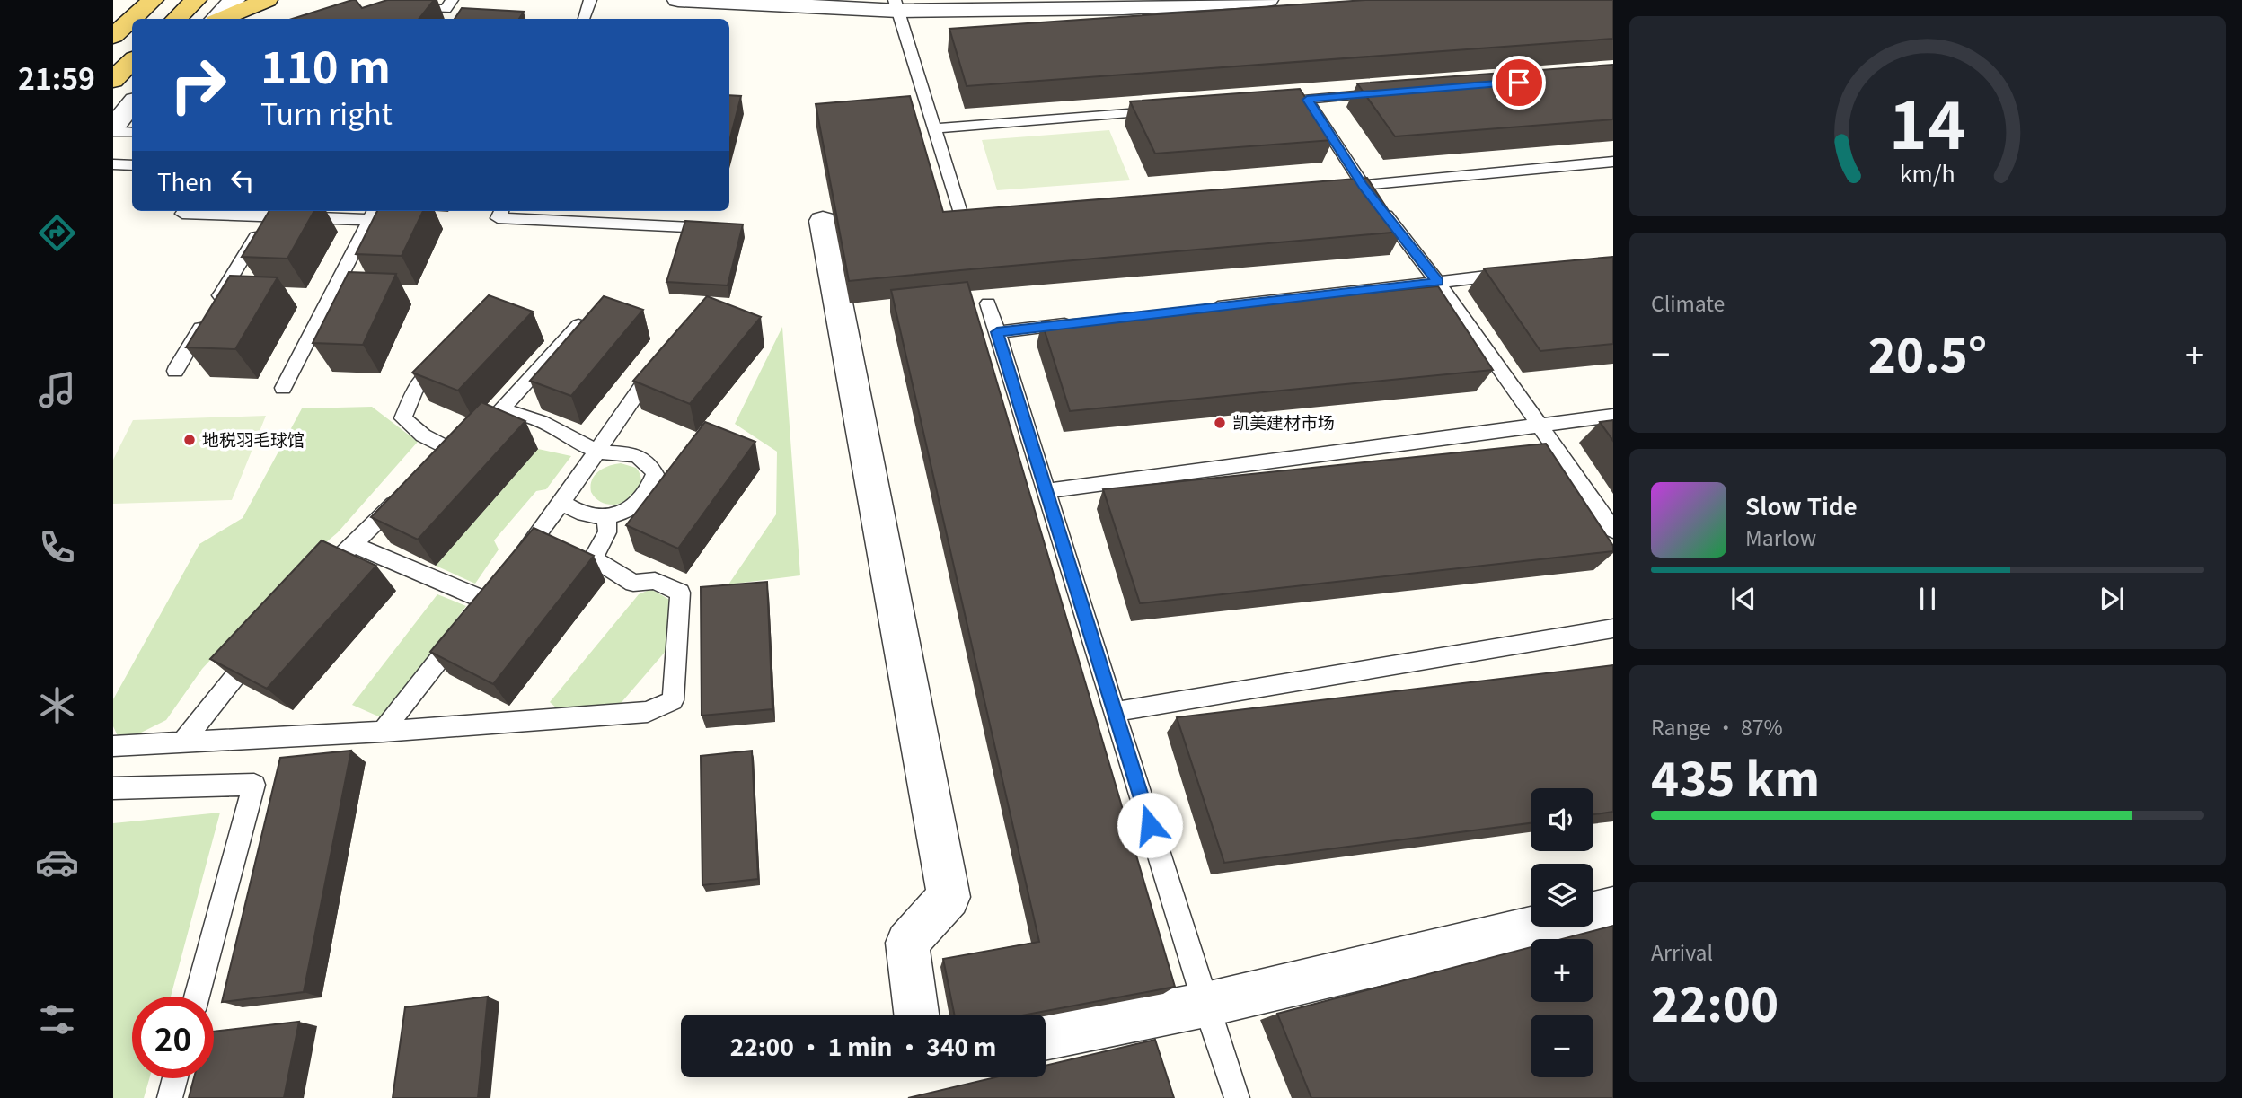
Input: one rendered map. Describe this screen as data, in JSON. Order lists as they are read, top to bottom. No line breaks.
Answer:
{"places":["凯美建材市场","地税羽毛球馆"],"page":{"tabs":"21:59","turn":["110 m","Turn right"],"then":"Then","tile":["Climate",["Range · 87%","435 km"],["Arrival","22:00"]],"heat":["−","20.5°","+"],"song":["Slow Tide","Marlow"],"map_buttons":["+","−"],"limit":"20","trip":"22:00 · 1 min · 340 m","gauge":["14","km/h"]}}
